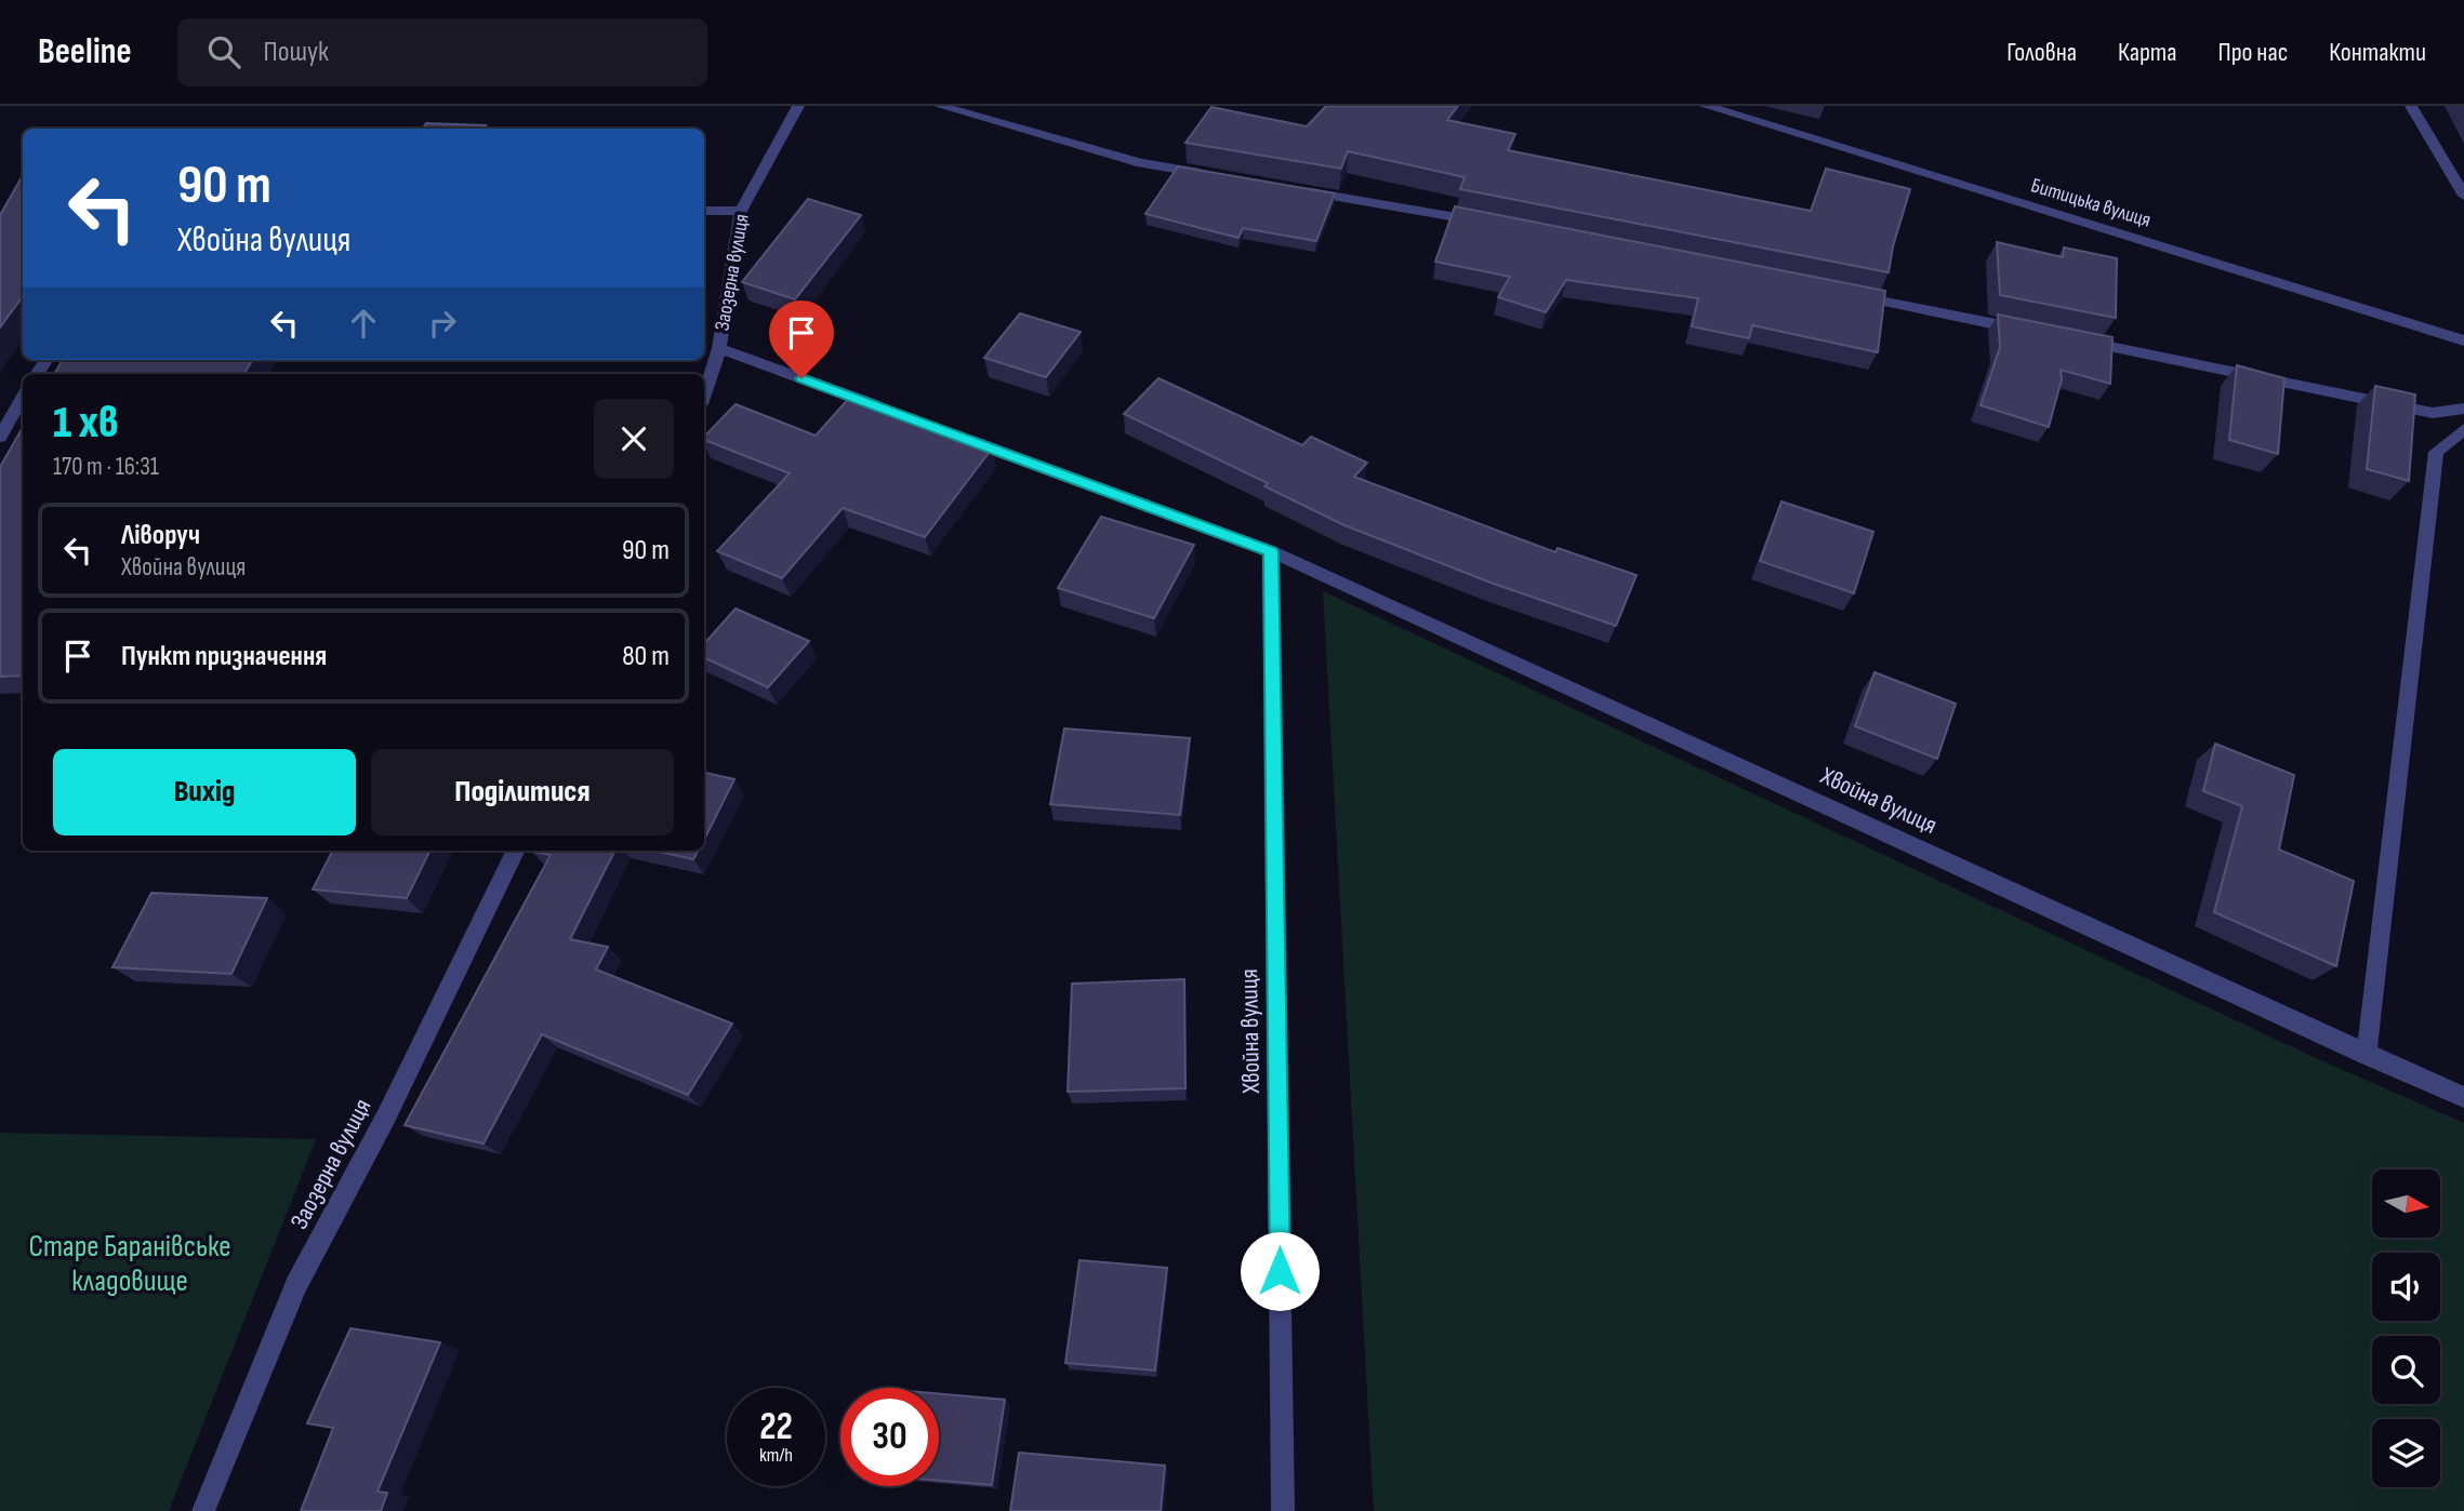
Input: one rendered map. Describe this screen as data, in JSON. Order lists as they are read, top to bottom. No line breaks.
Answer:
{"streets":{"street":["Битицька вулиця","Заозерна вулиця","Хвойна вулиця"]},"parks":["Старе Баранівське кладовище"],"north":"right","page":{"header":"Beeline","search":"Пошук","nav":["Головна","Карта","Про нас","Контакти"],"turn":["90 m","Хвойна вулиця"],"heading":["1 хв","170 m · 16:31"],"list":[{"name":"Ліворуч","note":"Хвойна вулиця","value":"90 m"},{"name":"Пункт призначення","value":"80 m"}],"buttons":["Вихід","Поділитися"],"speed":"22 km/h","limit":"30"}}
